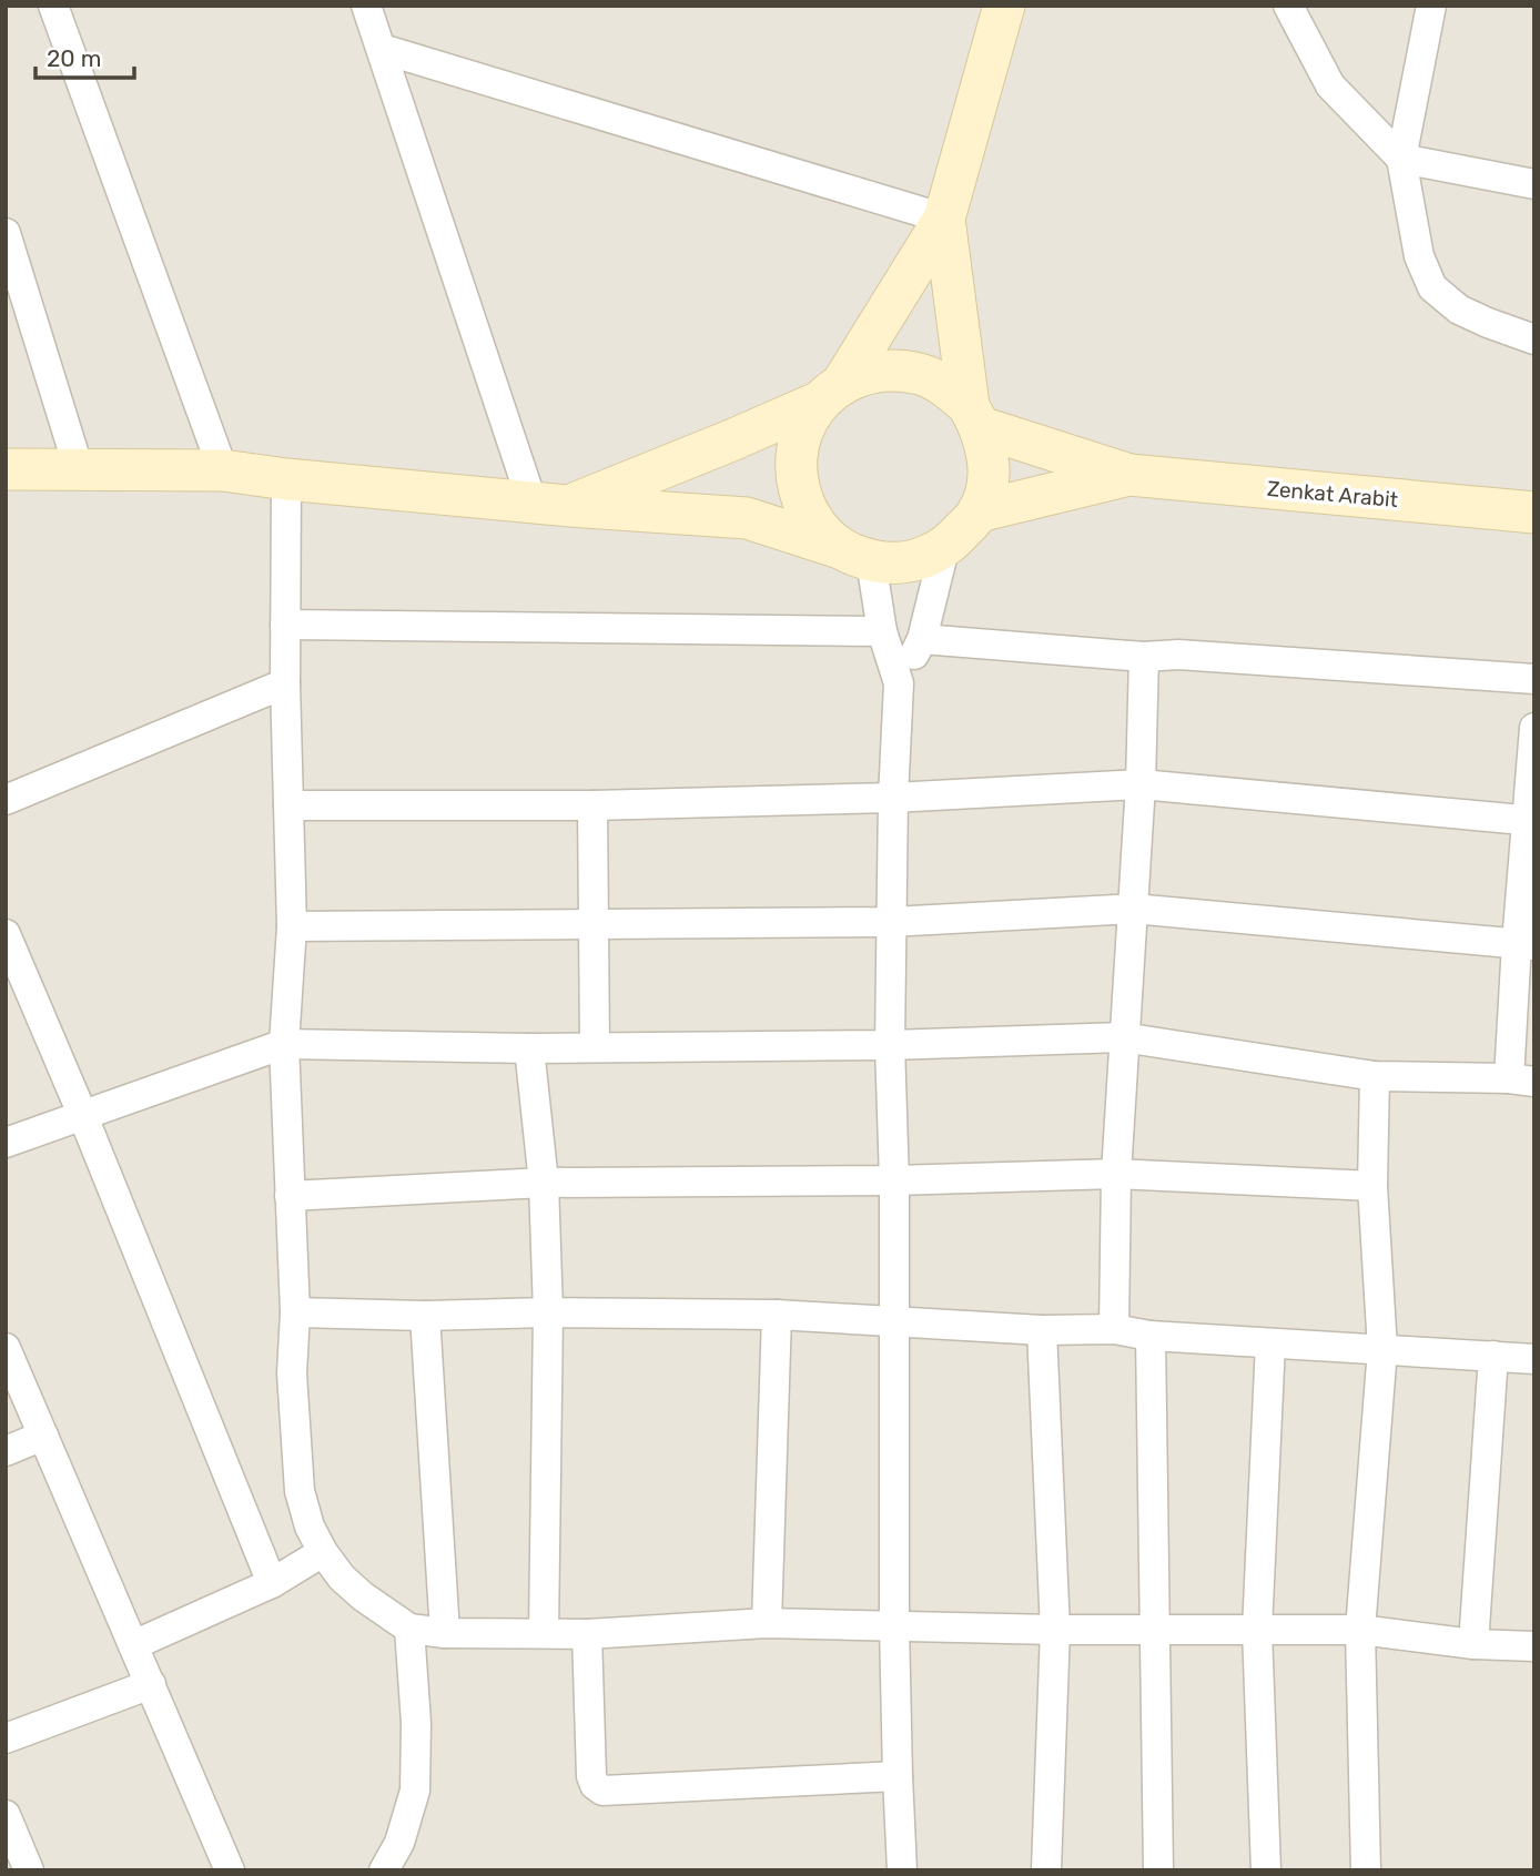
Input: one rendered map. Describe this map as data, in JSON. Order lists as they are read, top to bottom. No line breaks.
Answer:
{"streets":{"main road":["Zenkat Arabit"]},"scale_bar":"20 m"}
